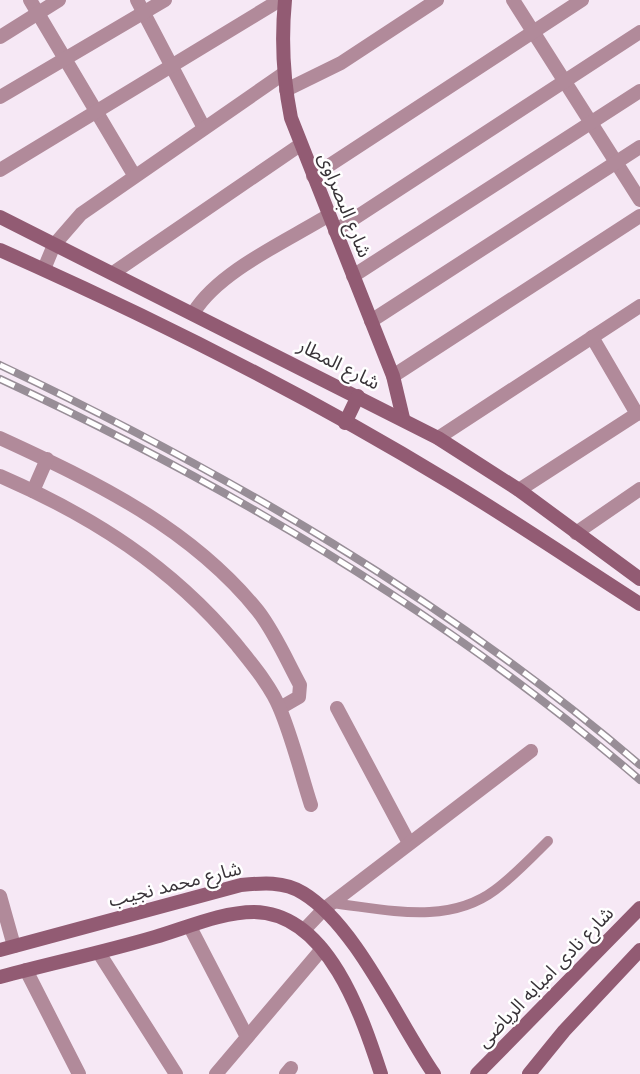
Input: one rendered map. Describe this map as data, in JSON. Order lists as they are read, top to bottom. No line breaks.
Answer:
{"streets":{"street":["شارع البصراوى","شارع المطار","شارع محمد نجيب","شارع نادى امبابه الرياضى"]},"crossings":[["شارع البصراوى","شارع المطار"]]}
